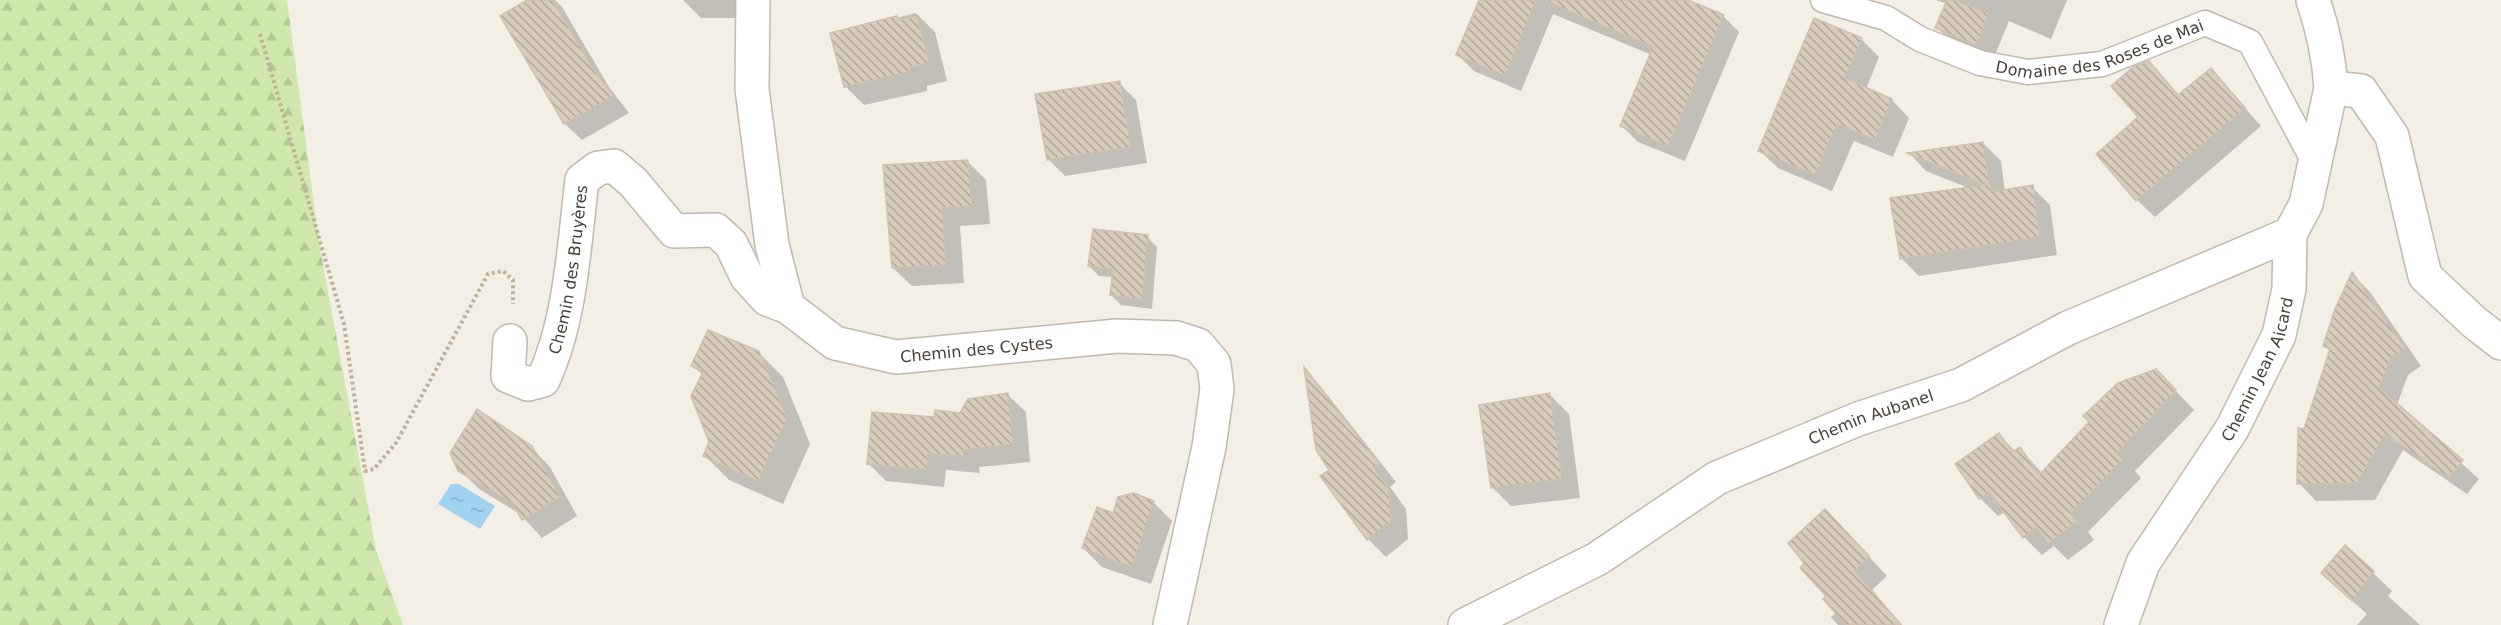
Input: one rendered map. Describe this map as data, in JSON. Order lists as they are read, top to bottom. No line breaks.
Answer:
{"streets":{"street":["Chemin des Bruyères","Chemin des Cystes","Chemin Jean Aicard","Chemin Aubanel"],"lane":["Domaine des Roses de Mai"]},"crossings":[["Domaine des Roses de Mai","Chemin Jean Aicard"],["Chemin des Bruyères","Chemin des Cystes"],["Chemin Jean Aicard","Chemin Aubanel"]]}
